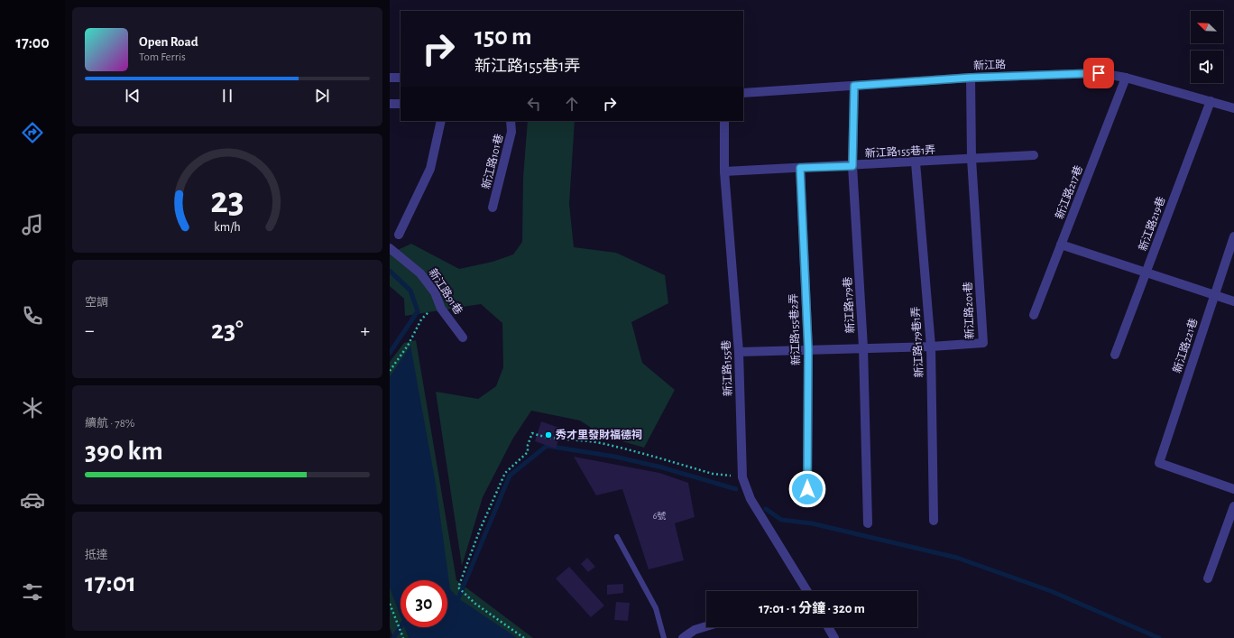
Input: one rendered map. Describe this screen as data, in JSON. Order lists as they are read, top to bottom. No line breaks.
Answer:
{"streets":{"street":["新江路","新江路155巷1弄","新江路101巷","新江路217巷","新江路219巷","新江路91巷","新江路179巷","新江路201巷","新江路155巷2弄","新江路179巷1弄","新江路221巷","新江路155巷"]},"crossings":[["新江路","新江路217巷"],["新江路","新江路219巷"],["新江路","新江路179巷"],["新江路","新江路201巷"],["新江路155巷1弄","新江路179巷"],["新江路155巷1弄","新江路201巷"],["新江路155巷1弄","新江路155巷2弄"],["新江路155巷1弄","新江路179巷1弄"],["新江路155巷1弄","新江路155巷"],["新江路179巷","新江路201巷"],["新江路201巷","新江路155巷2弄"],["新江路201巷","新江路179巷1弄"],["新江路201巷","新江路155巷"]],"places":["秀才里發財福德祠"],"house_numbers":["6號"],"north":"top left","page":{"tabs":"17:00","turn":["150 m","新江路155巷1弄"],"song":["Open Road","Tom Ferris"],"tile":["空調",["續航 · 78%","390 km"],["抵達","17:01"]],"heat":["−","23°","+"],"limit":"30","trip":"17:01 · 1 分鐘 · 320 m","gauge":["23","km/h"]}}
